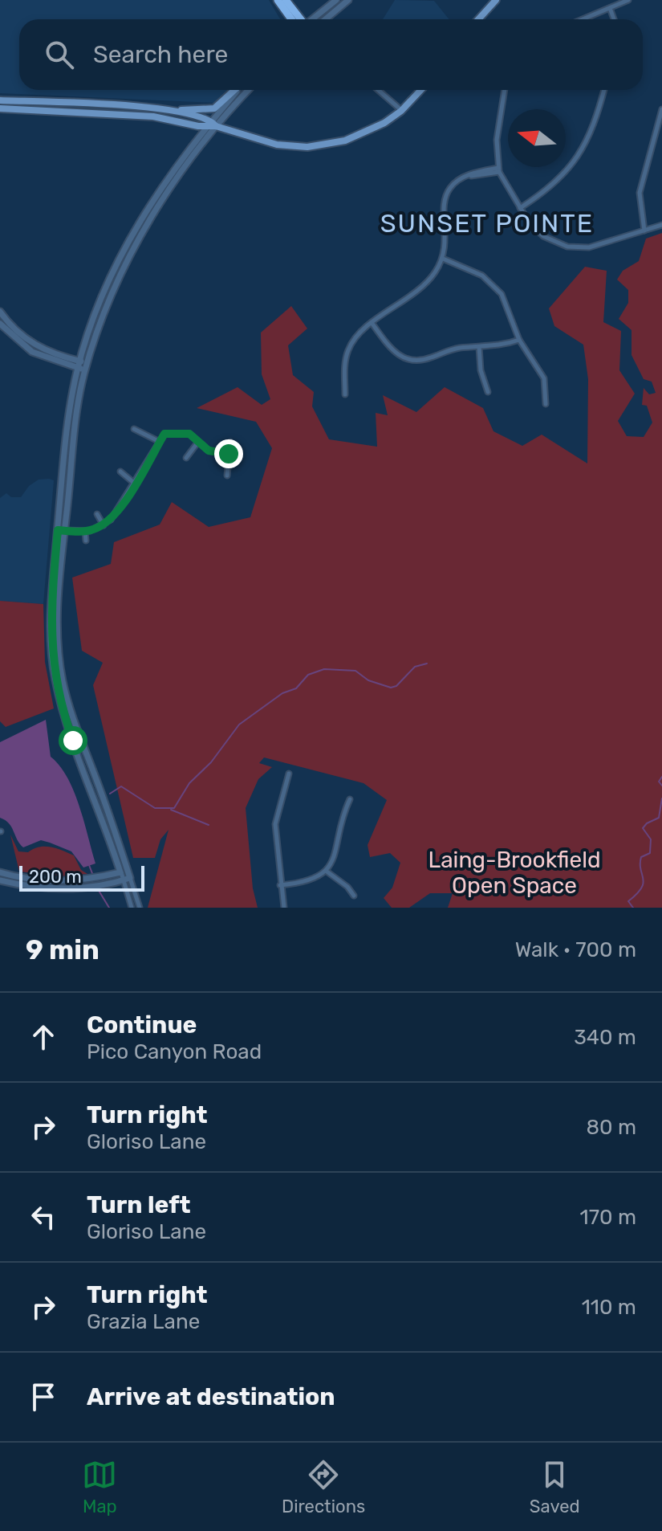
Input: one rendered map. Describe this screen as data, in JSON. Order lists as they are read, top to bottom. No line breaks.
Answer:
{"districts":["SUNSET POINTE"],"parks":["Laing-Brookfield Open Space"],"scale_bar":"200 m","north":"left","page":{"search":"Search here","scale":"200 m","heading":["9 min","Walk · 700 m"],"list":[["Continue","Pico Canyon Road","340 m"],["Turn right","Gloriso Lane","80 m"],["Turn left","Gloriso Lane","170 m"],["Turn right","Grazia Lane","110 m"],"Arrive at destination"],"nav":["Map","Directions","Saved"]}}
